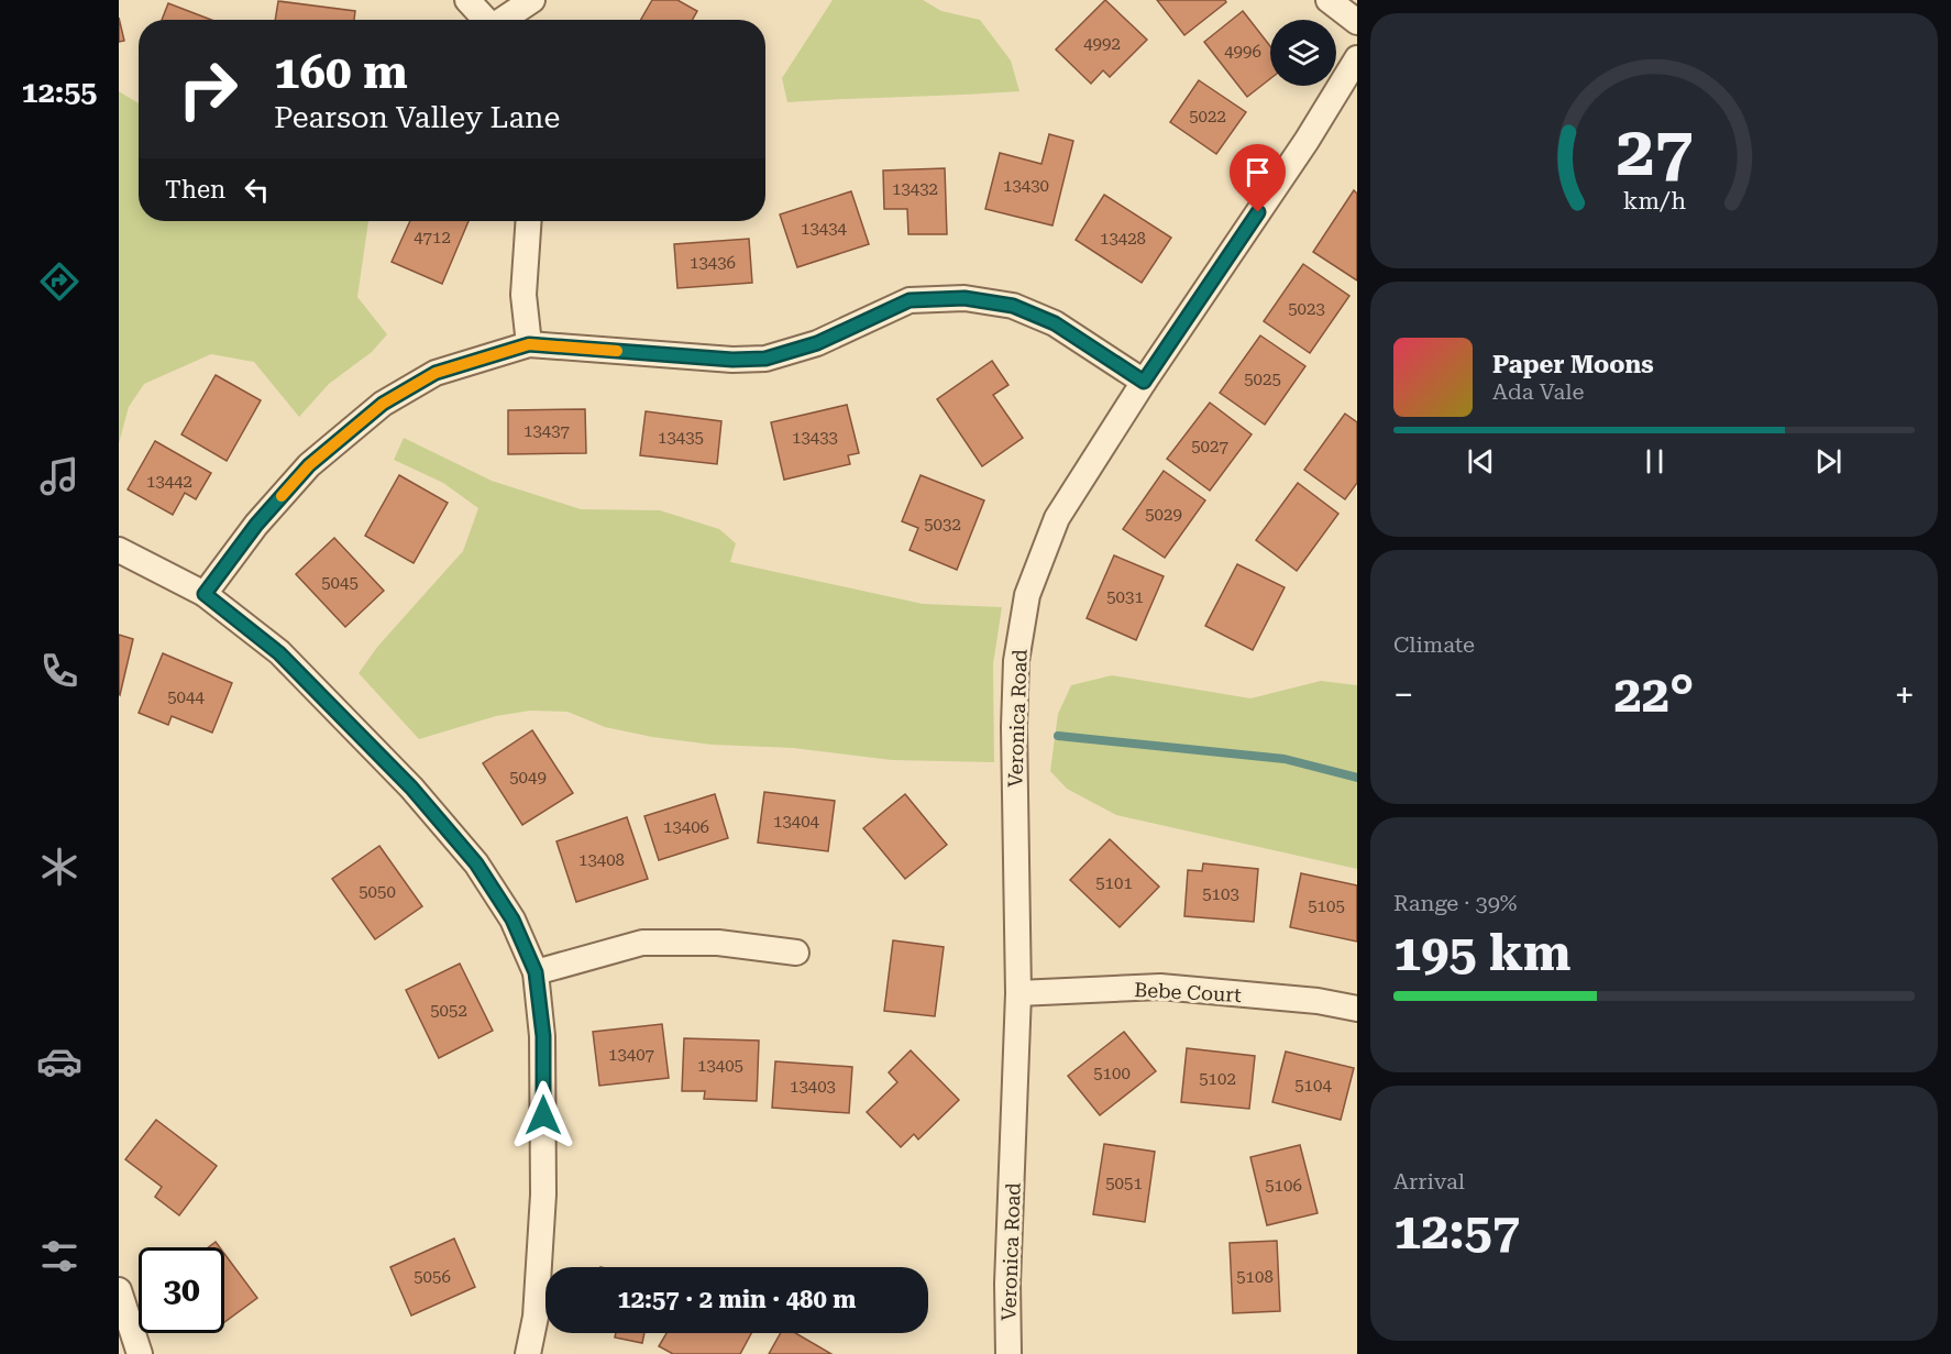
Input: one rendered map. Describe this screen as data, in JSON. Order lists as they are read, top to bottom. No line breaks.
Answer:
{"streets":{"street":["Veronica Road","Bebe Court"]},"crossings":[["Veronica Road","Bebe Court"]],"house_numbers":["4992","4996","5022","13430","13432","13434","4712","13428","13436","5023","5025","13437","13435","13433","5027","13442","5029","5032","5045","5031","5044","5049","13404","13406","13408","5101","5050","5103","5105","5052","13407","13405","5100","5102","5104","13403","5051","5106","5056","5108"],"page":{"tabs":"12:55","turn":["160 m","Pearson Valley Lane"],"then":"Then","song":["Paper Moons","Ada Vale"],"tile":["Climate",["Range · 39%","195 km"],["Arrival","12:57"]],"heat":["−","22°","+"],"limit":"30","trip":"12:57 · 2 min · 480 m","gauge":["27","km/h"]}}
